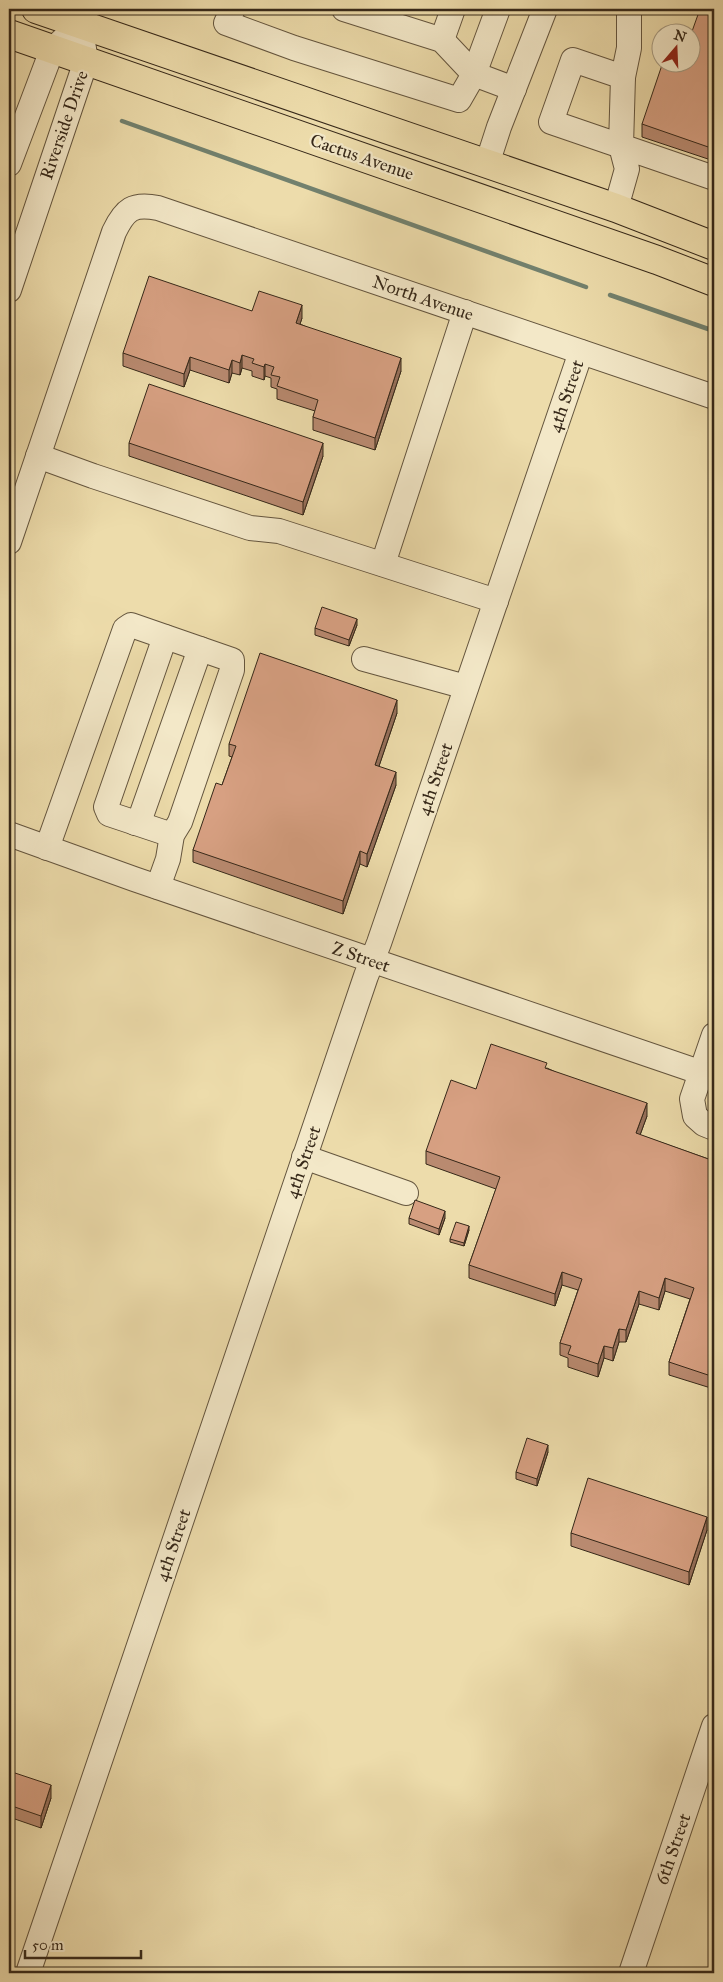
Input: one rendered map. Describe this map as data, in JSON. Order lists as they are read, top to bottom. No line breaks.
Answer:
{"streets":{"main road":["Cactus Avenue"],"street":["Riverside Drive","North Avenue","4th Street","Z Street","6th Street"]},"crossings":[["Riverside Drive","Cactus Avenue"],["North Avenue","4th Street"],["4th Street","Z Street"]],"scale_bar":"50 m","north":"top"}
